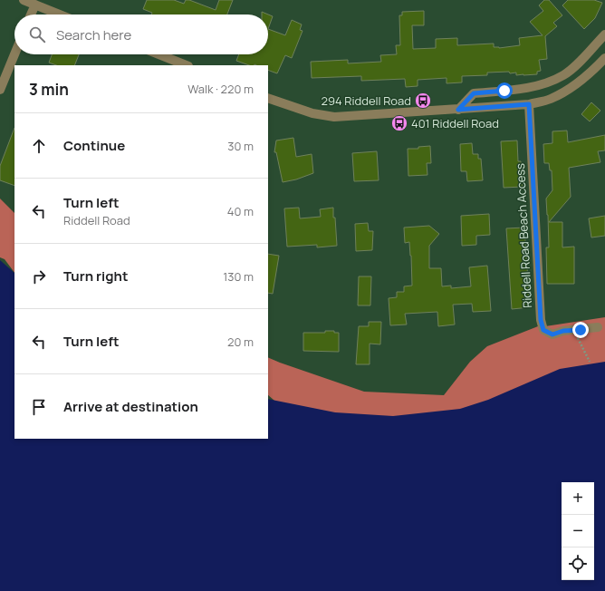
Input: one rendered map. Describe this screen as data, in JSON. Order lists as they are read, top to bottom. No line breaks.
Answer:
{"streets":{"street":["Riddell Road Beach Access"]},"places":{"bus stop":["294 Riddell Road","401 Riddell Road"]},"page":{"search":"Search here","heading":["3 min","Walk · 220 m"],"list":[["Continue","30 m"],["Turn left","Riddell Road","40 m"],["Turn right","130 m"],["Turn left","20 m"],"Arrive at destination"],"map_buttons":["+","−"]}}
